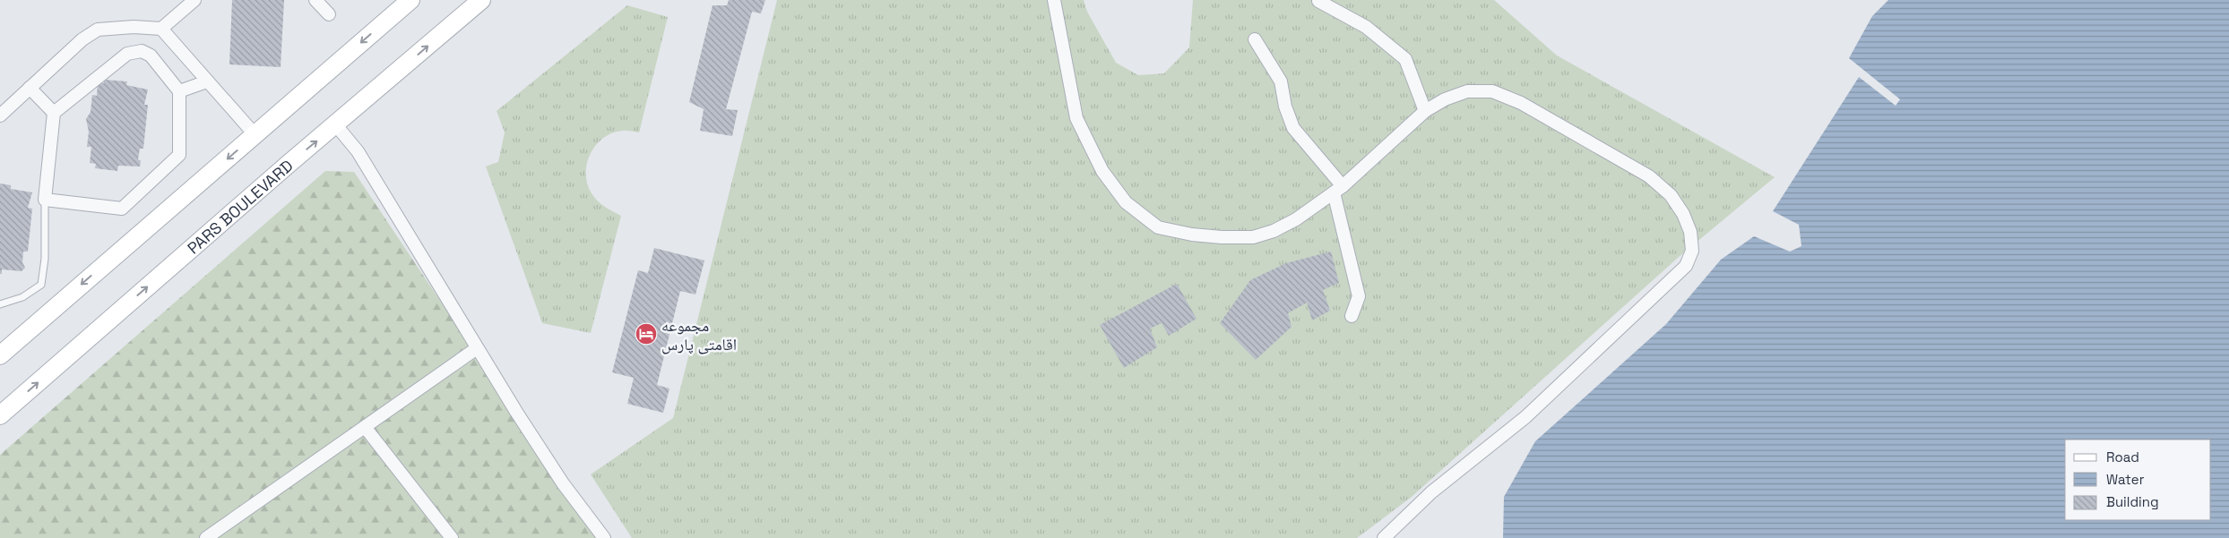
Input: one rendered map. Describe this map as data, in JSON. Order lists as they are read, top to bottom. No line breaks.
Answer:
{"streets":{"main road":["PARS BOULEVARD"]},"places":{"hotel":["مجموعه اقامتی پارس"]},"legend":["Road","Water","Building"]}
